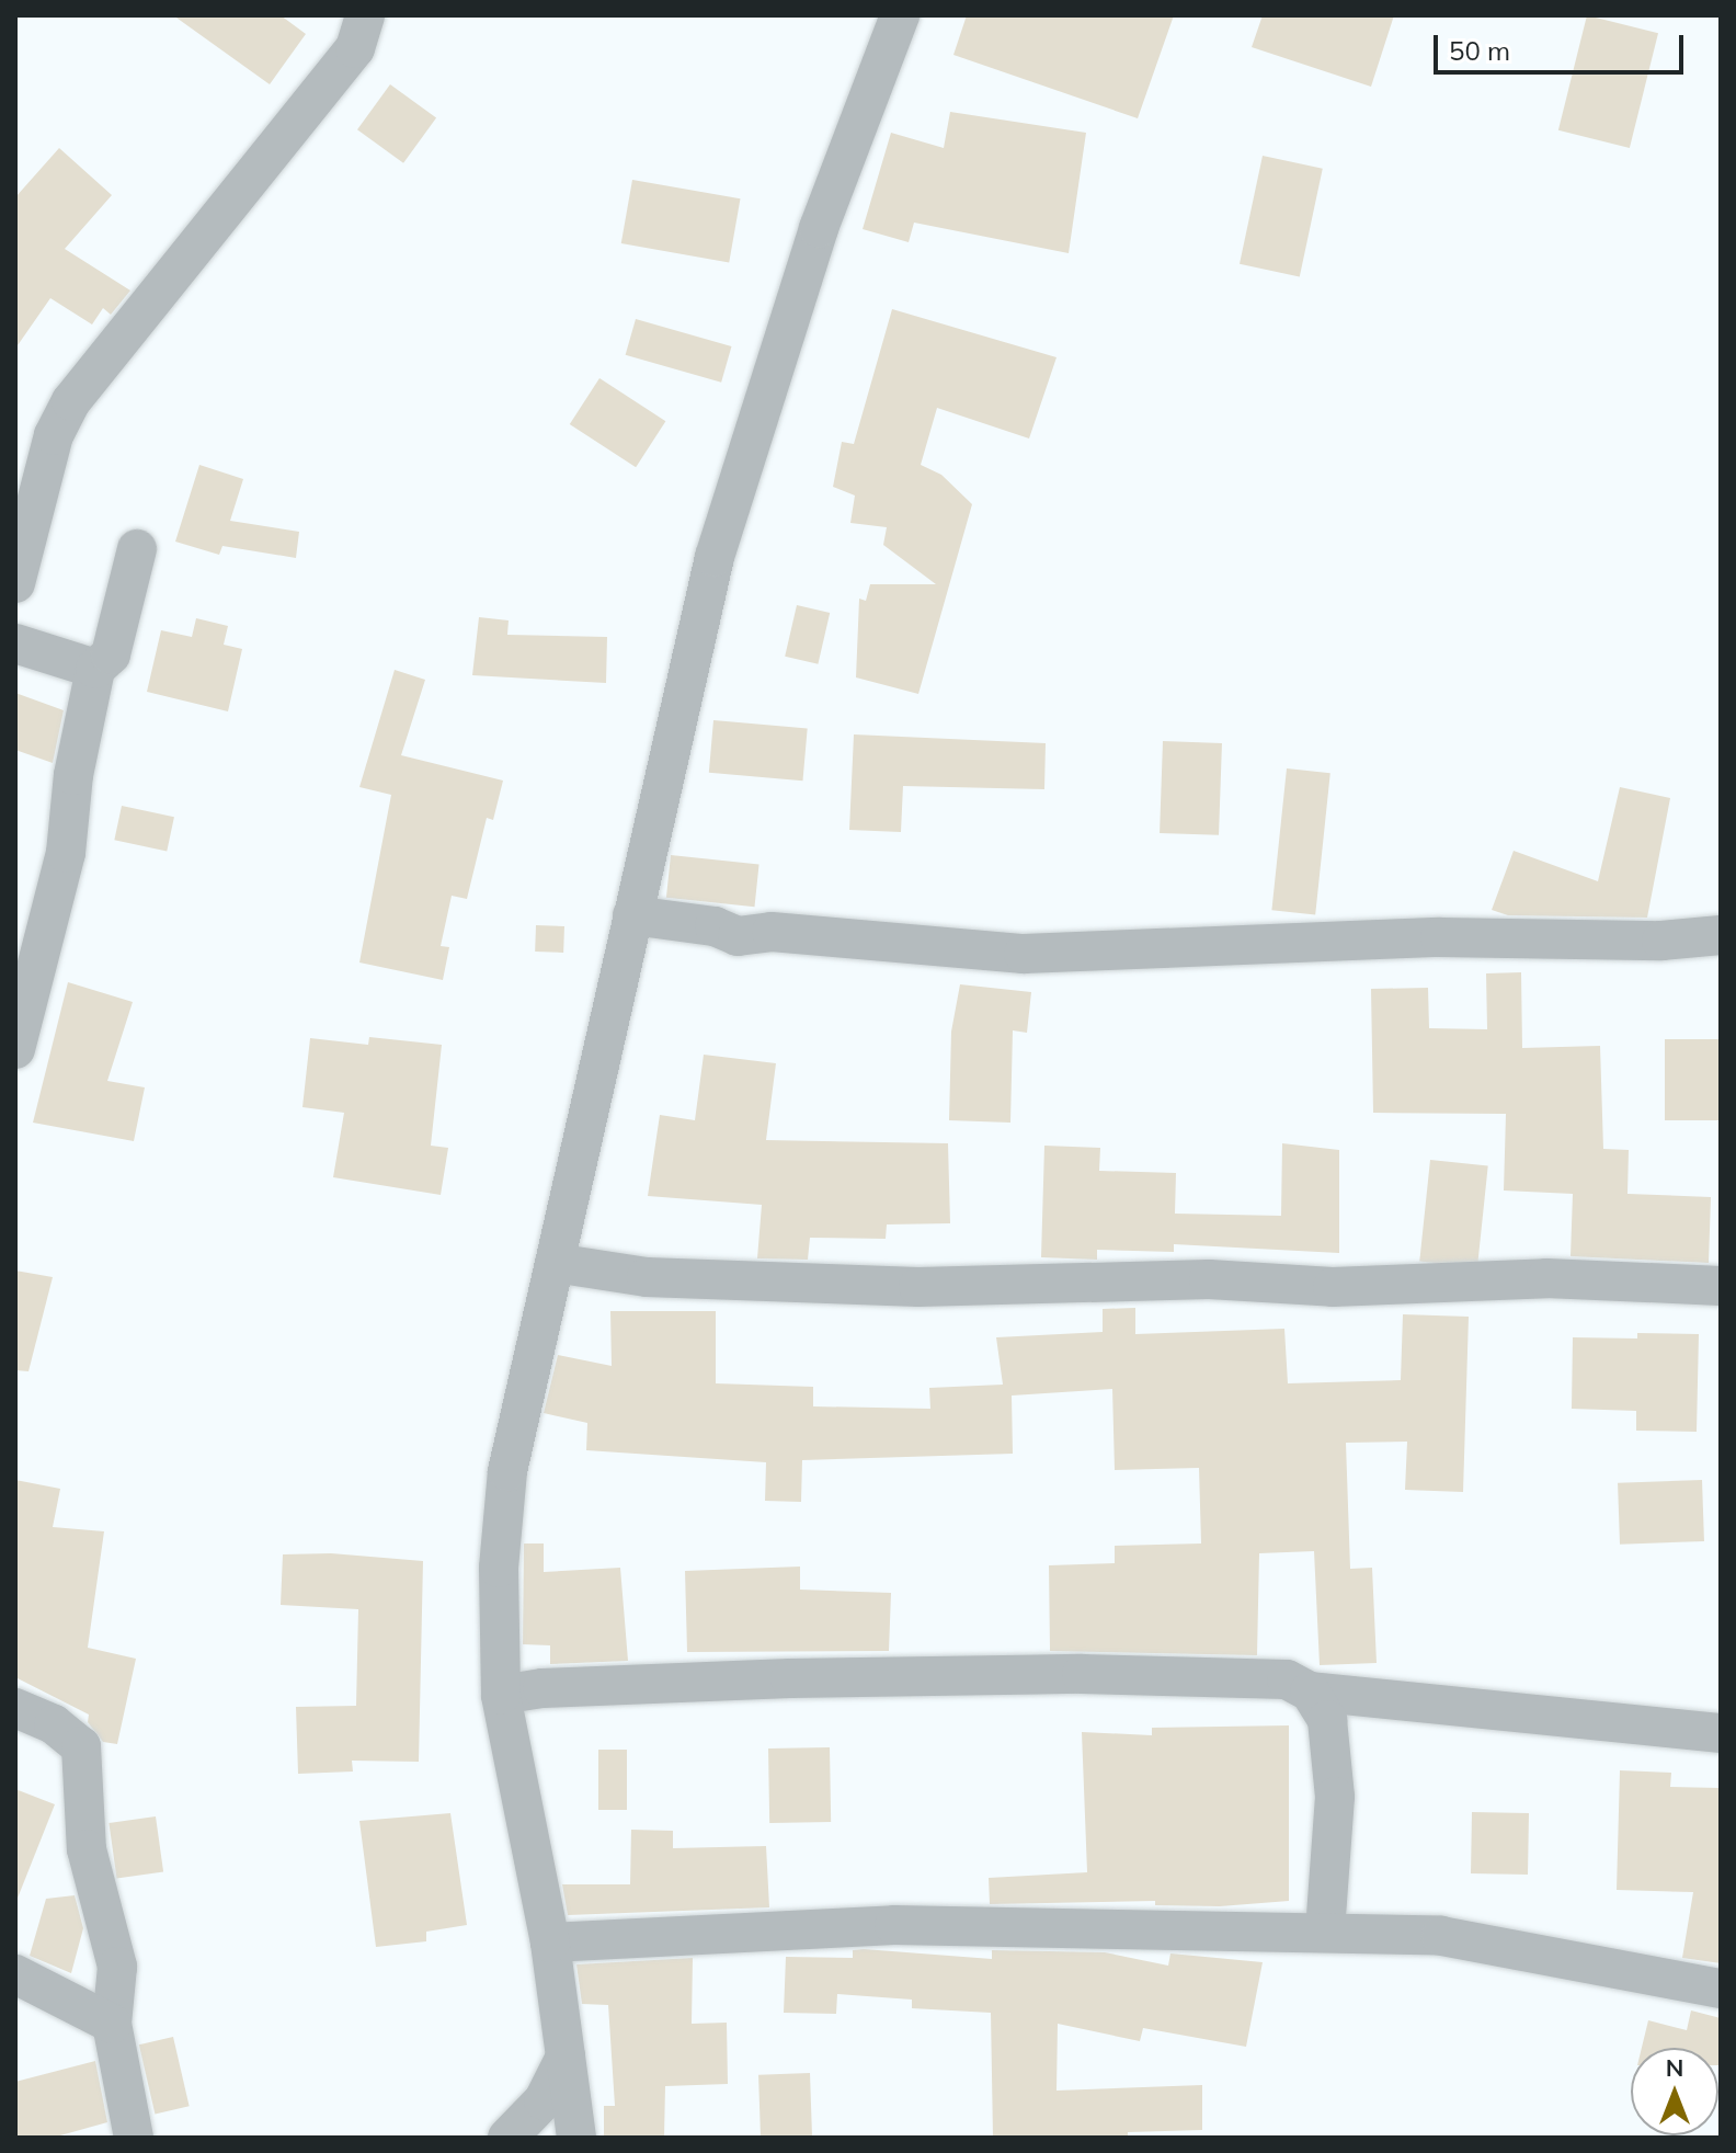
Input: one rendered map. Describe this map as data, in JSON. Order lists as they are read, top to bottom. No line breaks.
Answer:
{"scale_bar":"50 m","north":"top"}
